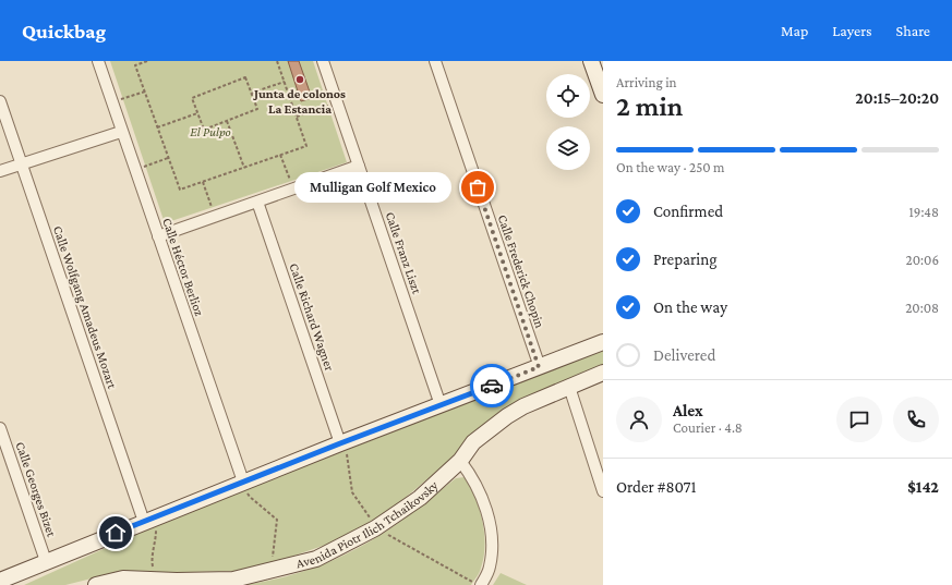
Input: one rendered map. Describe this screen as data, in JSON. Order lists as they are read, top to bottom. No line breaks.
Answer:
{"streets":{"street":["Calle Franz Liszt","Calle Héctor Berlioz","Calle Frederick Chopin","Calle Wolfgang Amadeus Mozart","Calle Richard Wagner","Calle Georges Bizet","Avenida Piotr Ilich Tchaikovsky"]},"parks":["El Pulpo"],"places":["Junta de colonos La Estancia","Mulligan Golf Mexico"],"page":{"header":"Quickbag","nav":["Map","Layers","Share"],"heading":["2 min","Arriving in","20:15–20:20"],"panel":["Alex","Courier · 4.8","Order #8071","$142"],"bar":"On the way · 250 m","bubble":"Mulligan Golf Mexico","list":[["Confirmed","19:48"],["Preparing","20:06"],["On the way","20:08"],"Delivered"]}}
